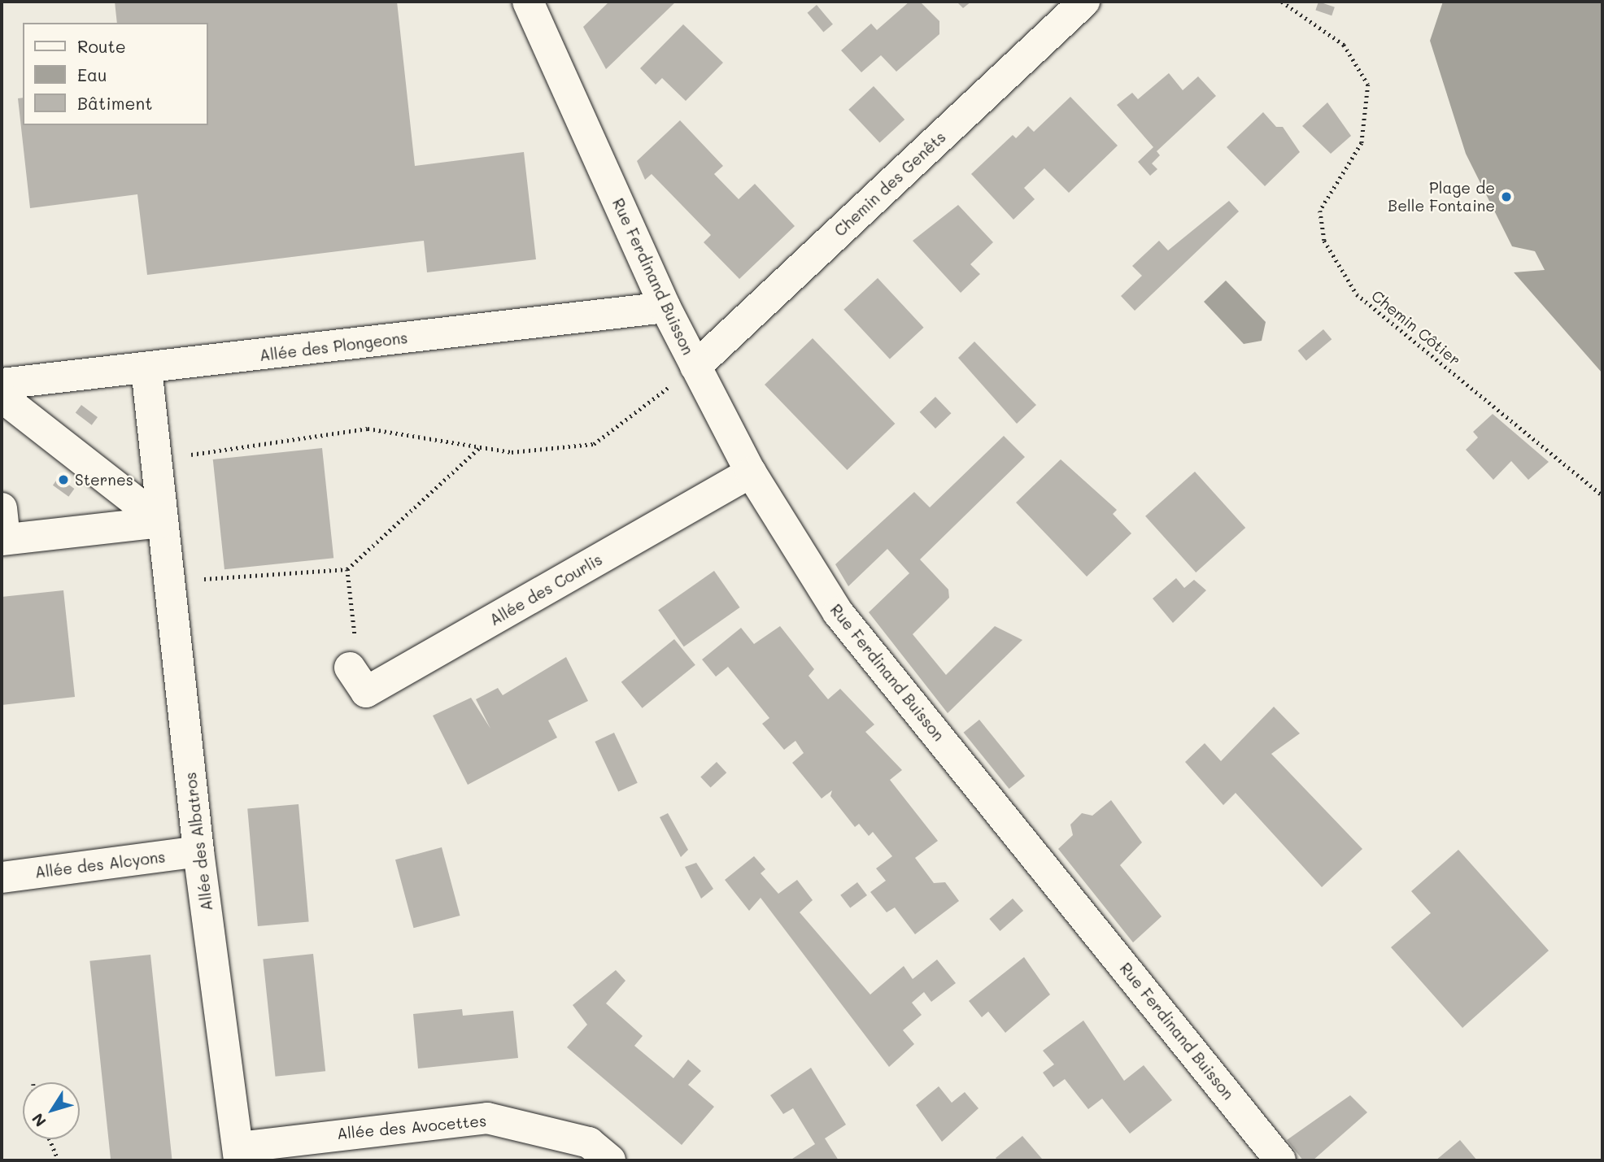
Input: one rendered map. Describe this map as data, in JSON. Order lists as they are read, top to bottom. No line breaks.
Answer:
{"streets":{"street":["Chemin des Genêts","Rue Ferdinand Buisson","Allée des Plongeons","Allée des Courlis","Allée des Albatros","Allée des Alcyons","Allée des Avocettes"],"path":["Chemin Côtier"]},"crossings":[["Chemin des Genêts","Rue Ferdinand Buisson"],["Rue Ferdinand Buisson","Allée des Plongeons"],["Rue Ferdinand Buisson","Allée des Courlis"],["Allée des Plongeons","Allée des Albatros"],["Allée des Albatros","Allée des Alcyons"],["Allée des Albatros","Allée des Avocettes"]],"places":["Plage de Belle Fontaine","Sternes"],"legend":["Route","Eau","Bâtiment"],"north":"bottom left"}
